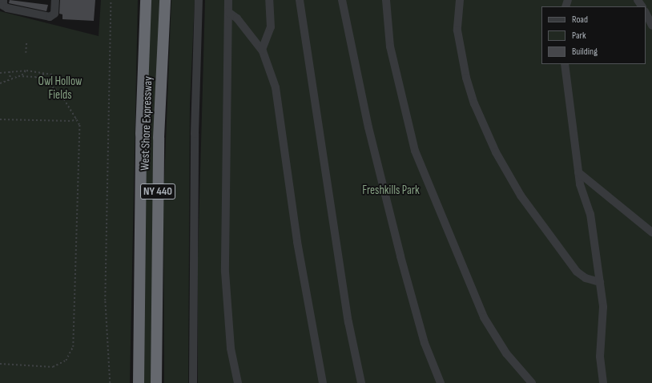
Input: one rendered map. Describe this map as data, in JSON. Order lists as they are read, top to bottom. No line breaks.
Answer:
{"streets":{"highway":["West Shore Expressway","NY 440"]},"parks":["Owl Hollow Fields","Freshkills Park"],"legend":["Road","Park","Building"]}
